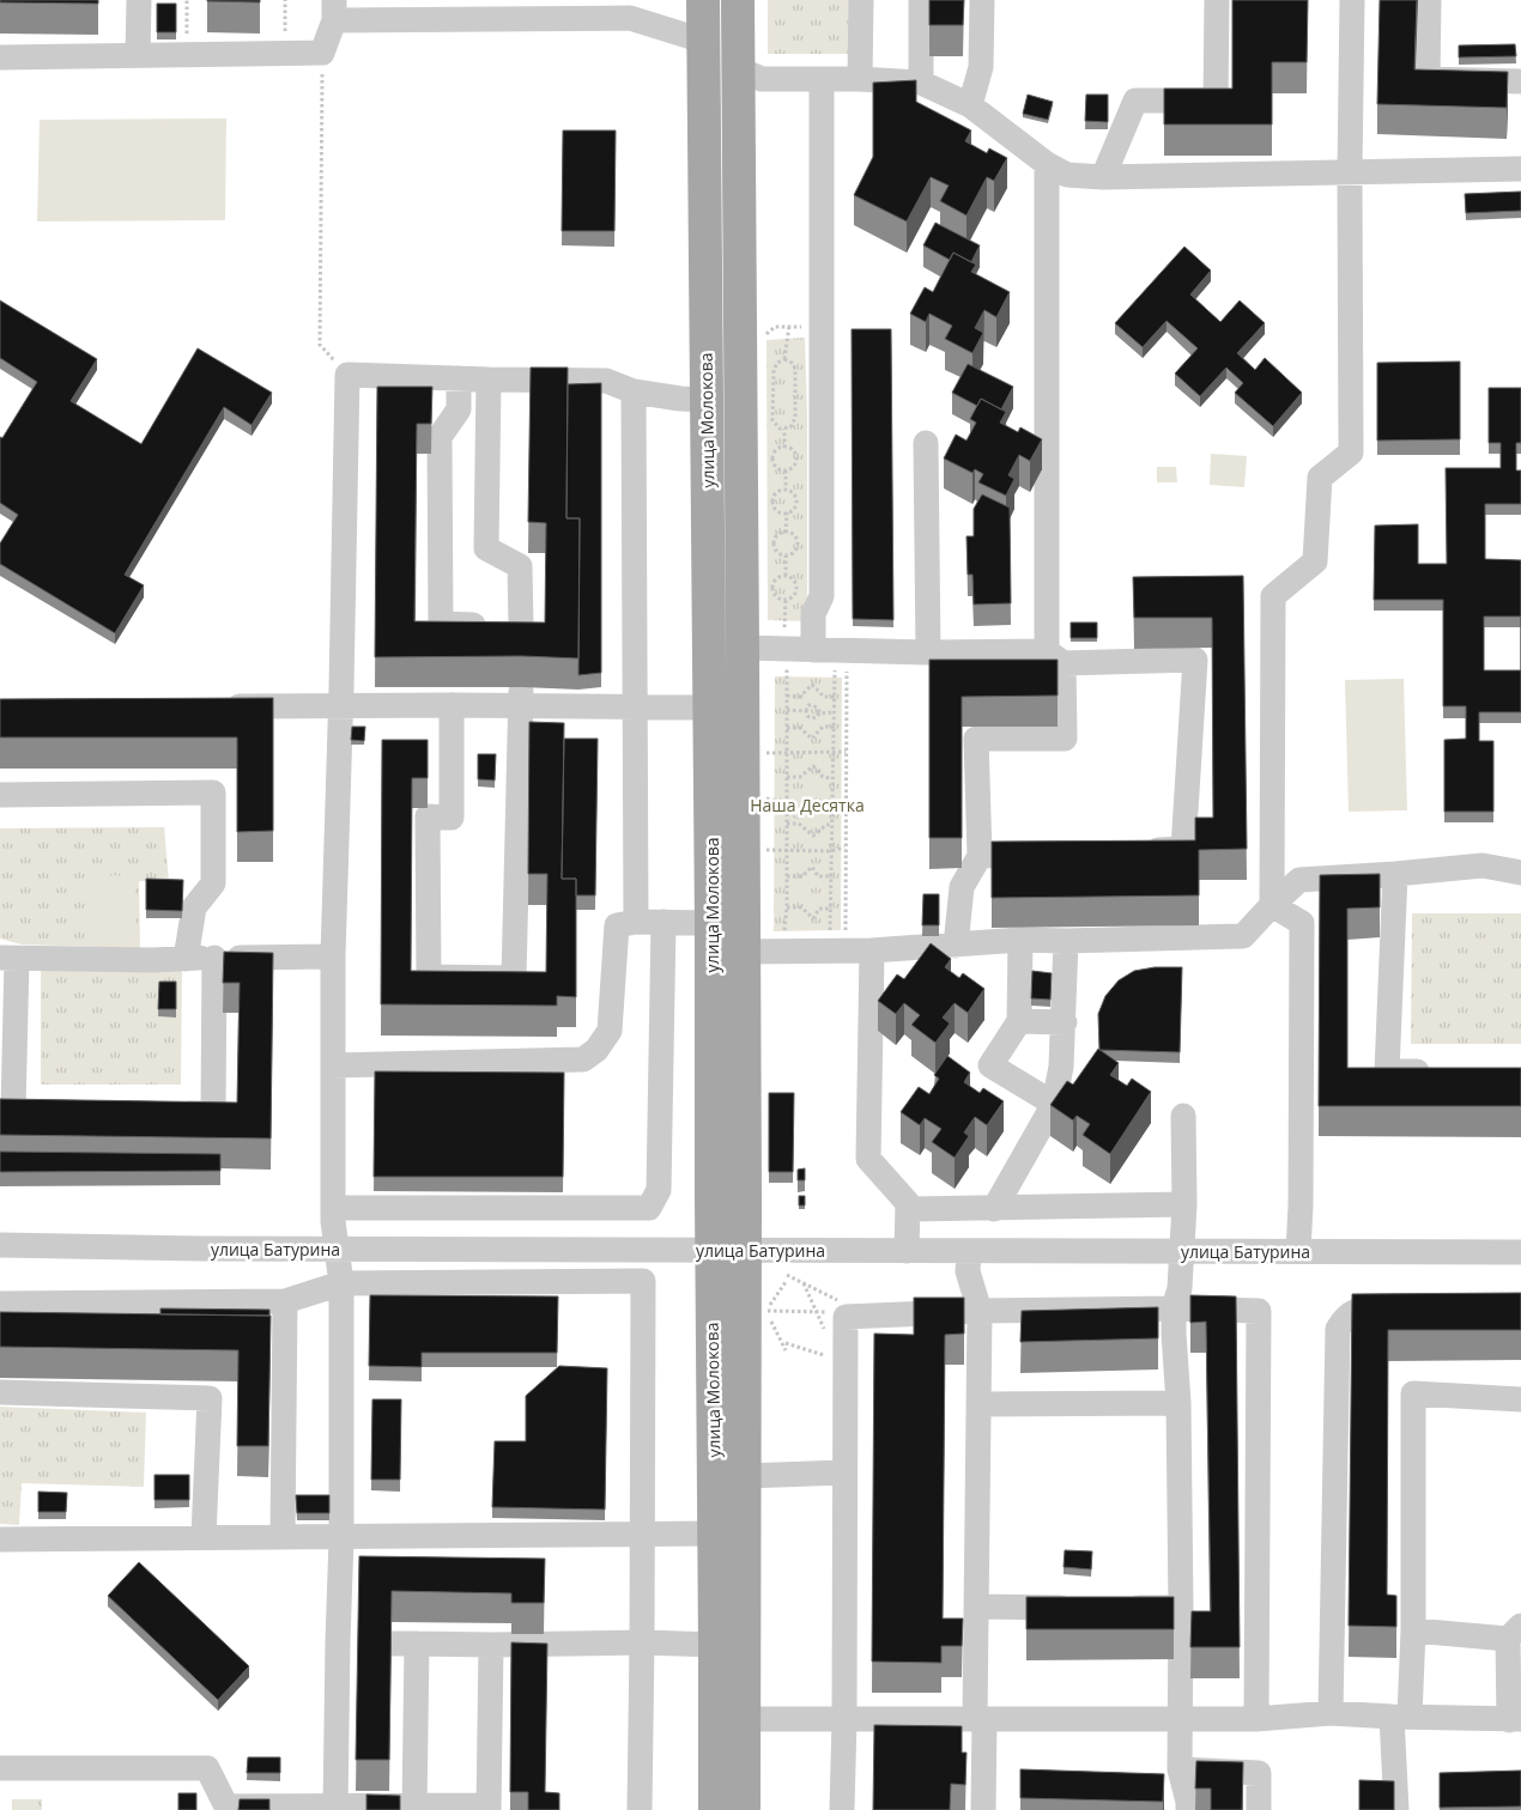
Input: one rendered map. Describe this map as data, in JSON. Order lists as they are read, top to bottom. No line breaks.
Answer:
{"streets":{"main road":["улица Молокова"],"street":["улица Батурина"]},"crossings":[["улица Молокова","улица Батурина"]],"parks":["Наша Десятка"]}
